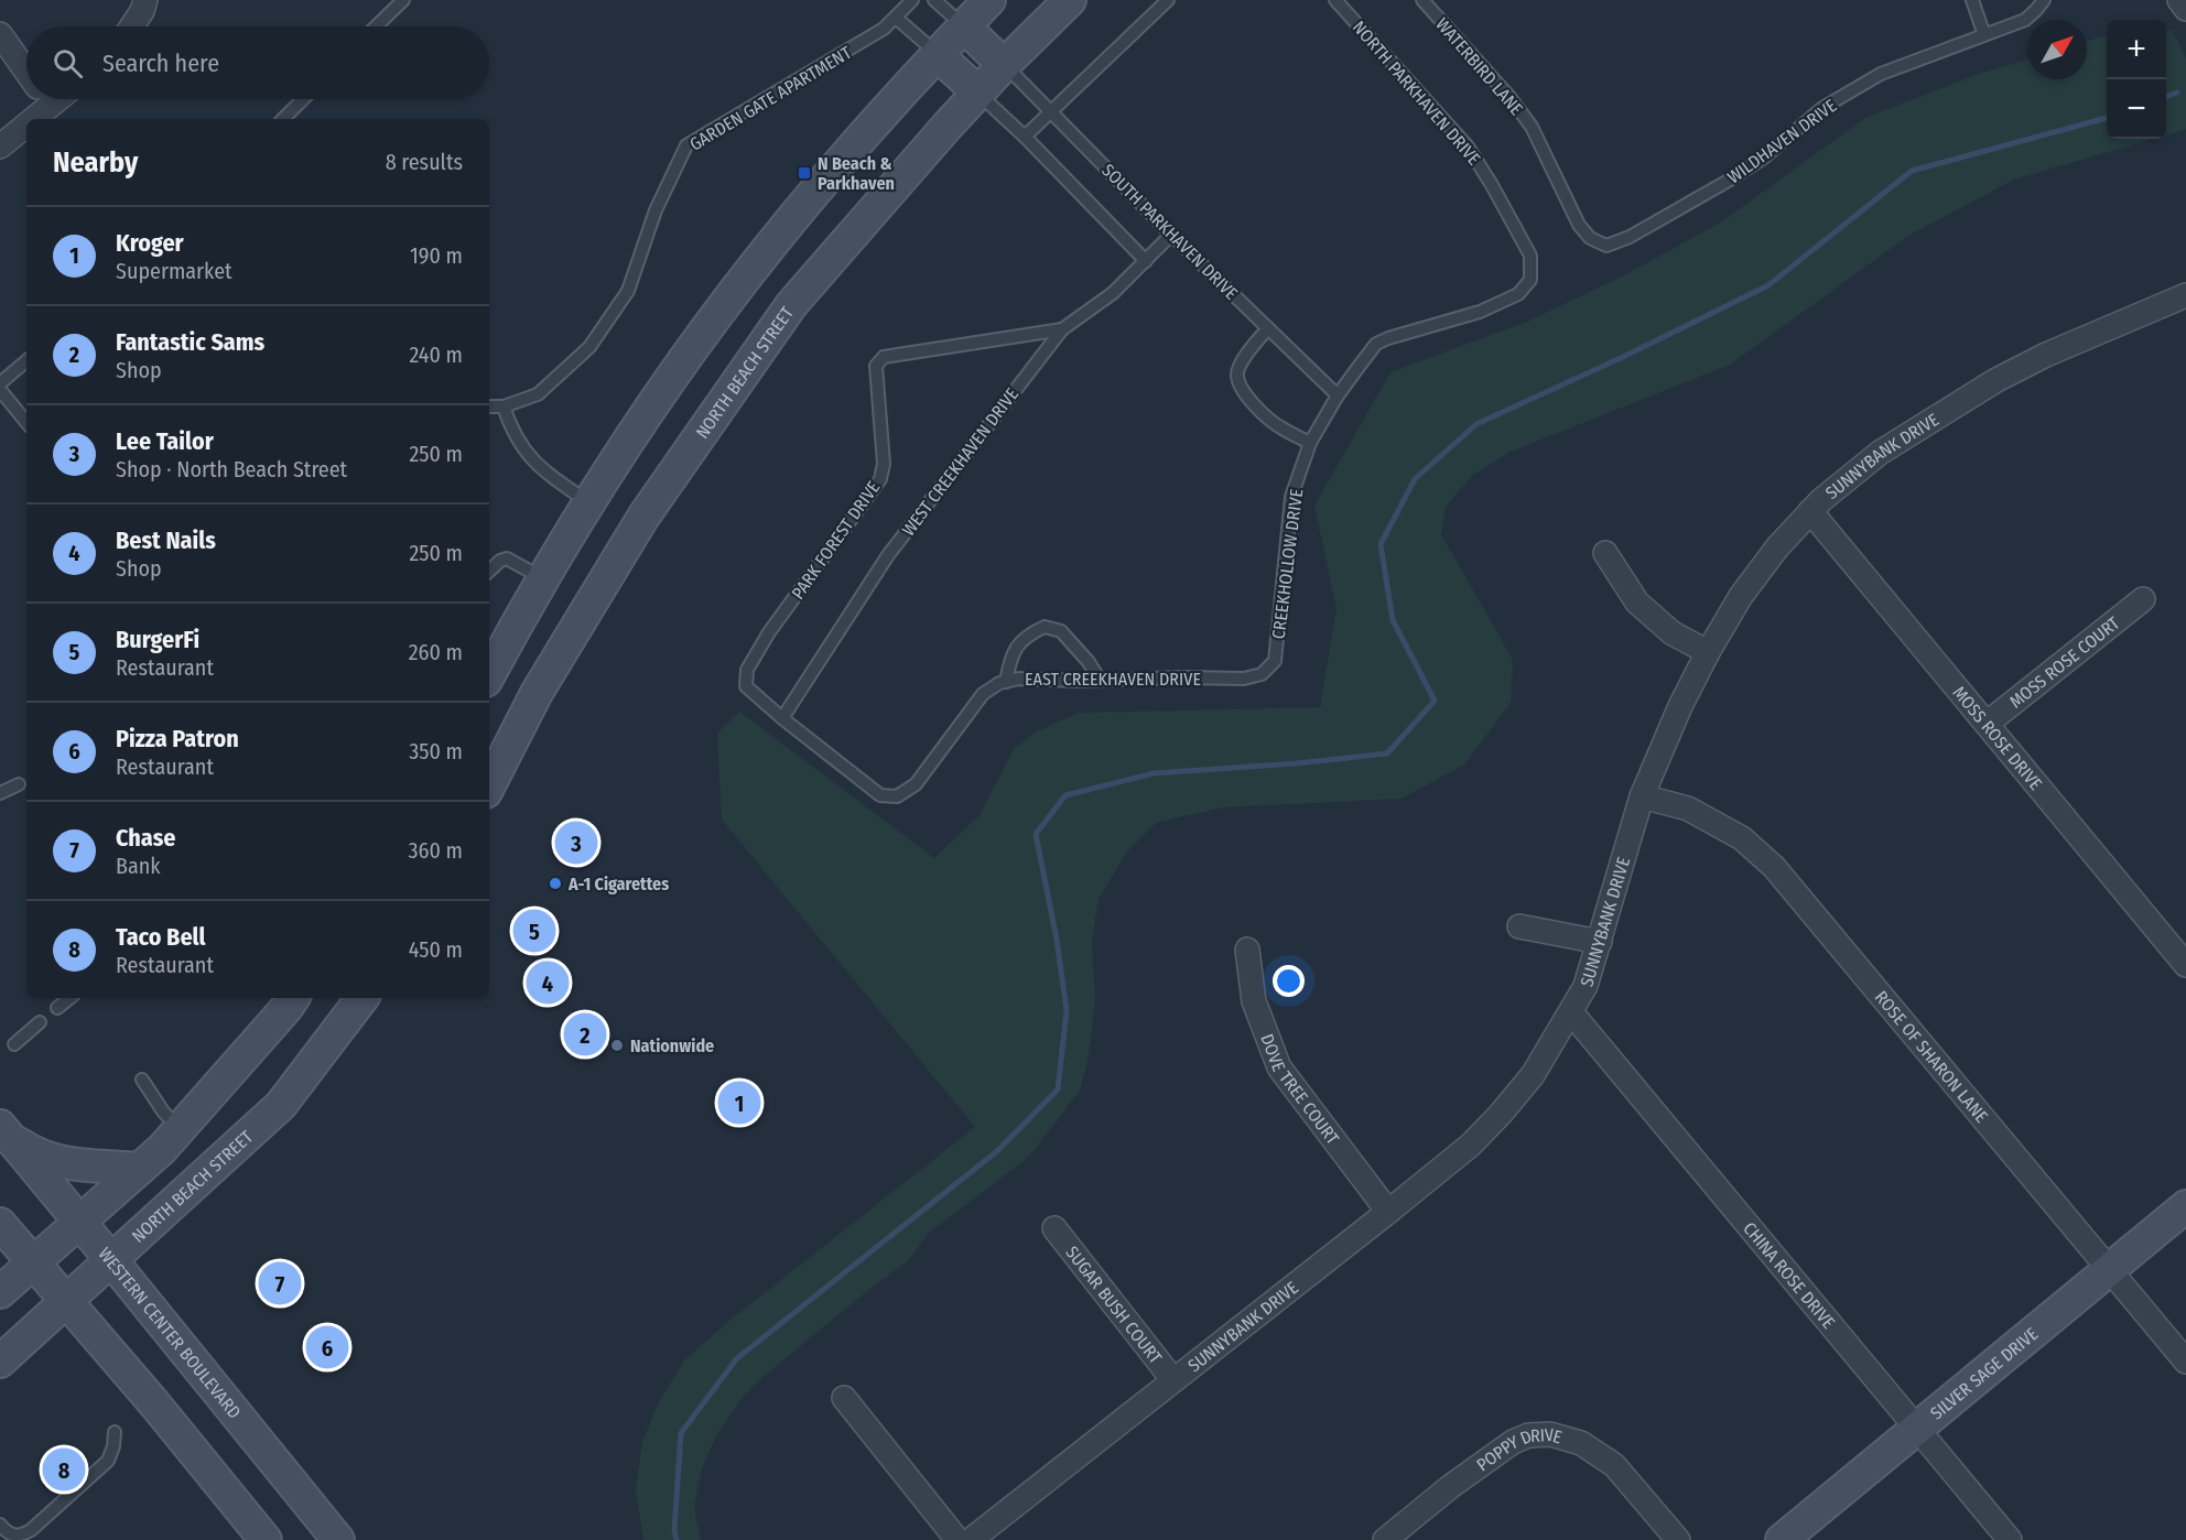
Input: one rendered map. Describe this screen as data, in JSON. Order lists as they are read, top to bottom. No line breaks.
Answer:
{"streets":{"main road":["NORTH BEACH STREET","WESTERN CENTER BOULEVARD","SILVER SAGE DRIVE"],"street":["SUNNYBANK DRIVE","MOSS ROSE COURT","MOSS ROSE DRIVE","ROSE OF SHARON LANE","DOVE TREE COURT","CHINA ROSE DRIVE","SUGAR BUSH COURT","POPPY DRIVE"],"lane":["WATERBIRD LANE","NORTH PARKHAVEN DRIVE","GARDEN GATE APARTMENT","WILDHAVEN DRIVE","SOUTH PARKHAVEN DRIVE","WEST CREEKHAVEN DRIVE","PARK FOREST DRIVE","CREEKHOLLOW DRIVE","EAST CREEKHAVEN DRIVE"]},"crossings":[["WATERBIRD LANE","WILDHAVEN DRIVE"],["NORTH PARKHAVEN DRIVE","CREEKHOLLOW DRIVE"],["SOUTH PARKHAVEN DRIVE","NORTH BEACH STREET"],["SOUTH PARKHAVEN DRIVE","WEST CREEKHAVEN DRIVE"],["SOUTH PARKHAVEN DRIVE","CREEKHOLLOW DRIVE"],["NORTH BEACH STREET","WESTERN CENTER BOULEVARD"],["SUNNYBANK DRIVE","MOSS ROSE DRIVE"],["SUNNYBANK DRIVE","ROSE OF SHARON LANE"],["SUNNYBANK DRIVE","DOVE TREE COURT"],["SUNNYBANK DRIVE","CHINA ROSE DRIVE"],["SUNNYBANK DRIVE","SUGAR BUSH COURT"],["WEST CREEKHAVEN DRIVE","PARK FOREST DRIVE"],["WEST CREEKHAVEN DRIVE","EAST CREEKHAVEN DRIVE"],["PARK FOREST DRIVE","EAST CREEKHAVEN DRIVE"],["CREEKHOLLOW DRIVE","EAST CREEKHAVEN DRIVE"],["MOSS ROSE COURT","MOSS ROSE DRIVE"],["ROSE OF SHARON LANE","SILVER SAGE DRIVE"],["CHINA ROSE DRIVE","SILVER SAGE DRIVE"]],"places":{"transit":["N Beach & Parkhaven"],"other":["A-1 Cigarettes","Nationwide"]},"north":"top right","page":{"map_buttons":["+","−"],"search":"Search here","heading":["Nearby","8 results"],"list":[{"mark":"1","name":"Kroger","note":"Supermarket","value":"190 m"},{"mark":"2","name":"Fantastic Sams","note":"Shop","value":"240 m"},{"mark":"3","name":"Lee Tailor","note":"Shop · North Beach Street","value":"250 m"},{"mark":"4","name":"Best Nails","note":"Shop","value":"250 m"},{"mark":"5","name":"BurgerFi","note":"Restaurant","value":"260 m"},{"mark":"6","name":"Pizza Patron","note":"Restaurant","value":"350 m"},{"mark":"7","name":"Chase","note":"Bank","value":"360 m"},{"mark":"8","name":"Taco Bell","note":"Restaurant","value":"450 m"}],"pins":["3","5","4","2","1","7","6","8"]}}
